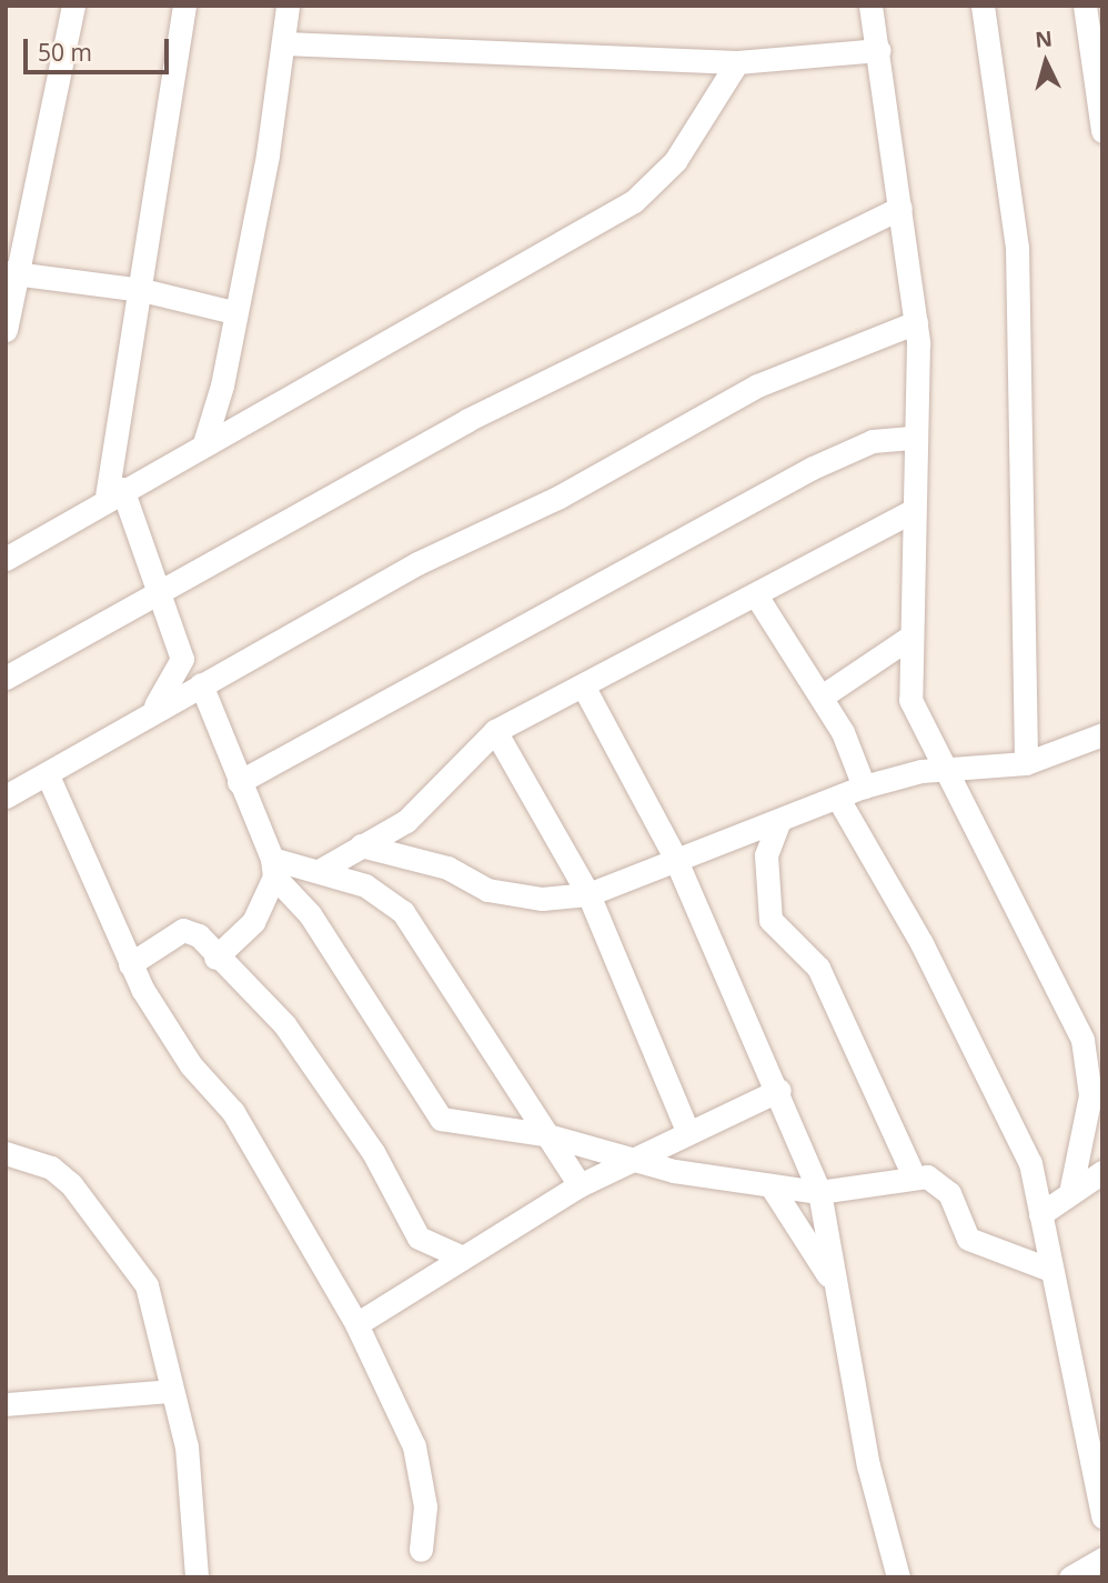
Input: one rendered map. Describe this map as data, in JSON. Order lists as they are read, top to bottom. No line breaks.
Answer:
{"scale_bar":"50 m","north":"top"}
